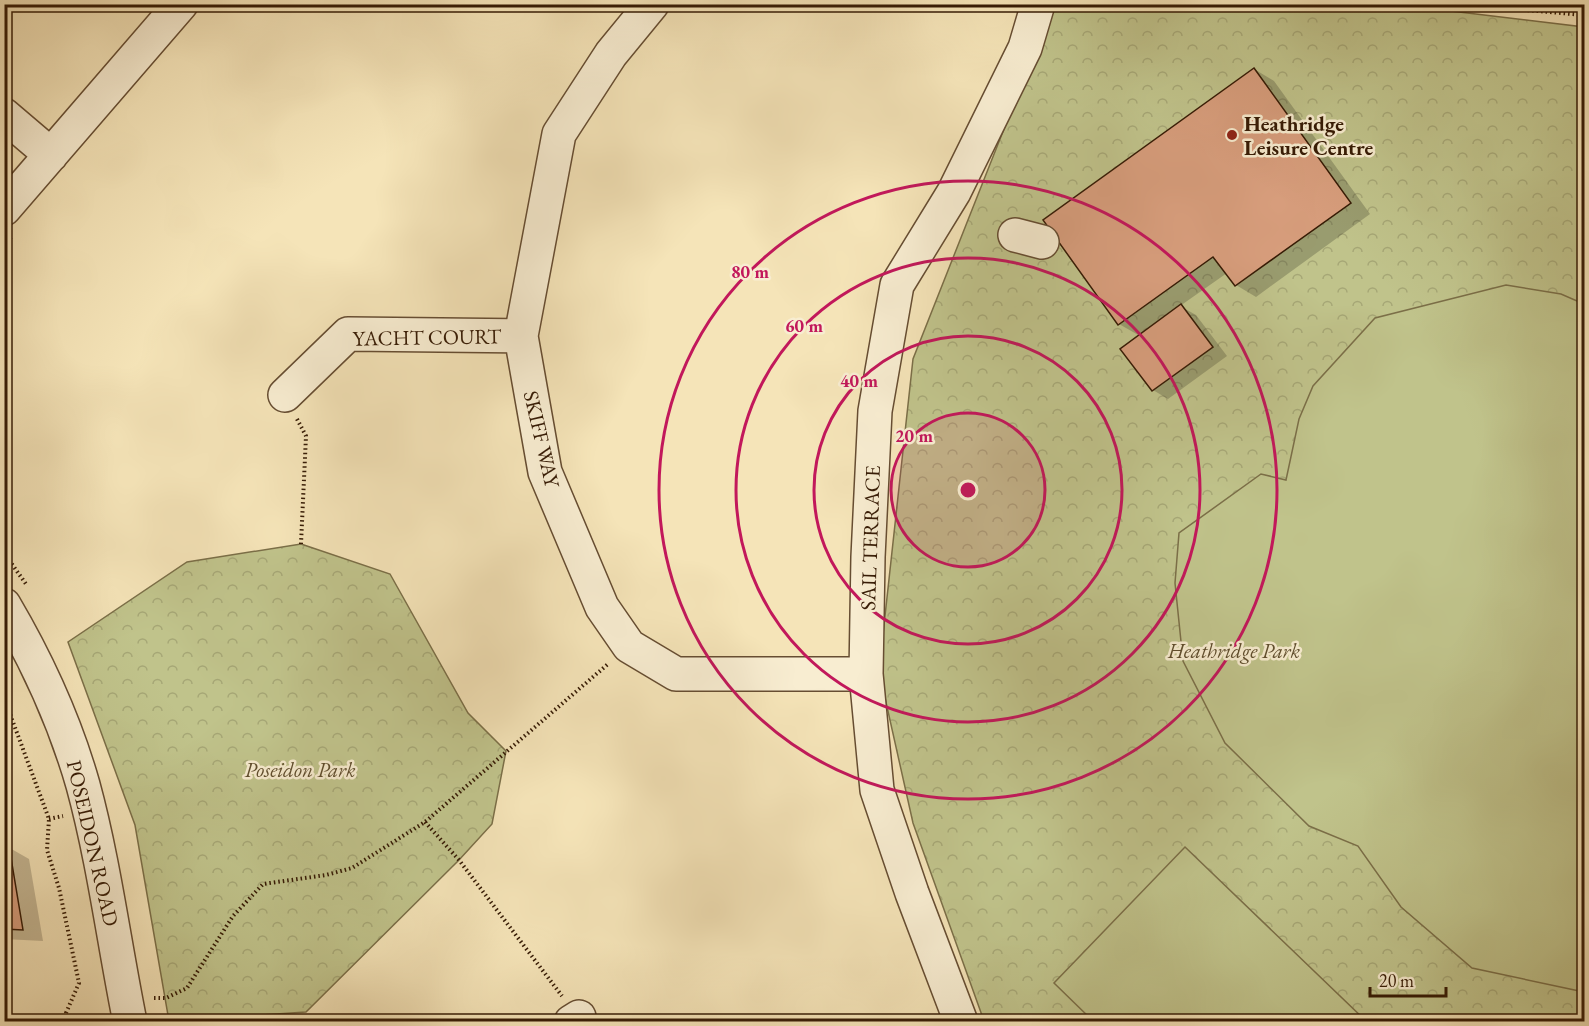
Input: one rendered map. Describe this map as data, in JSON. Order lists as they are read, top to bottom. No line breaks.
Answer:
{"streets":{"street":["YACHT COURT","SKIFF WAY","SAIL TERRACE","POSEIDON ROAD"]},"crossings":[["YACHT COURT","SKIFF WAY"],["SKIFF WAY","SAIL TERRACE"]],"parks":["Heathridge Park","Poseidon Park"],"places":["Heathridge Leisure Centre"],"scale_bar":"20 m","rings":["80 m","60 m","40 m","20 m"]}
